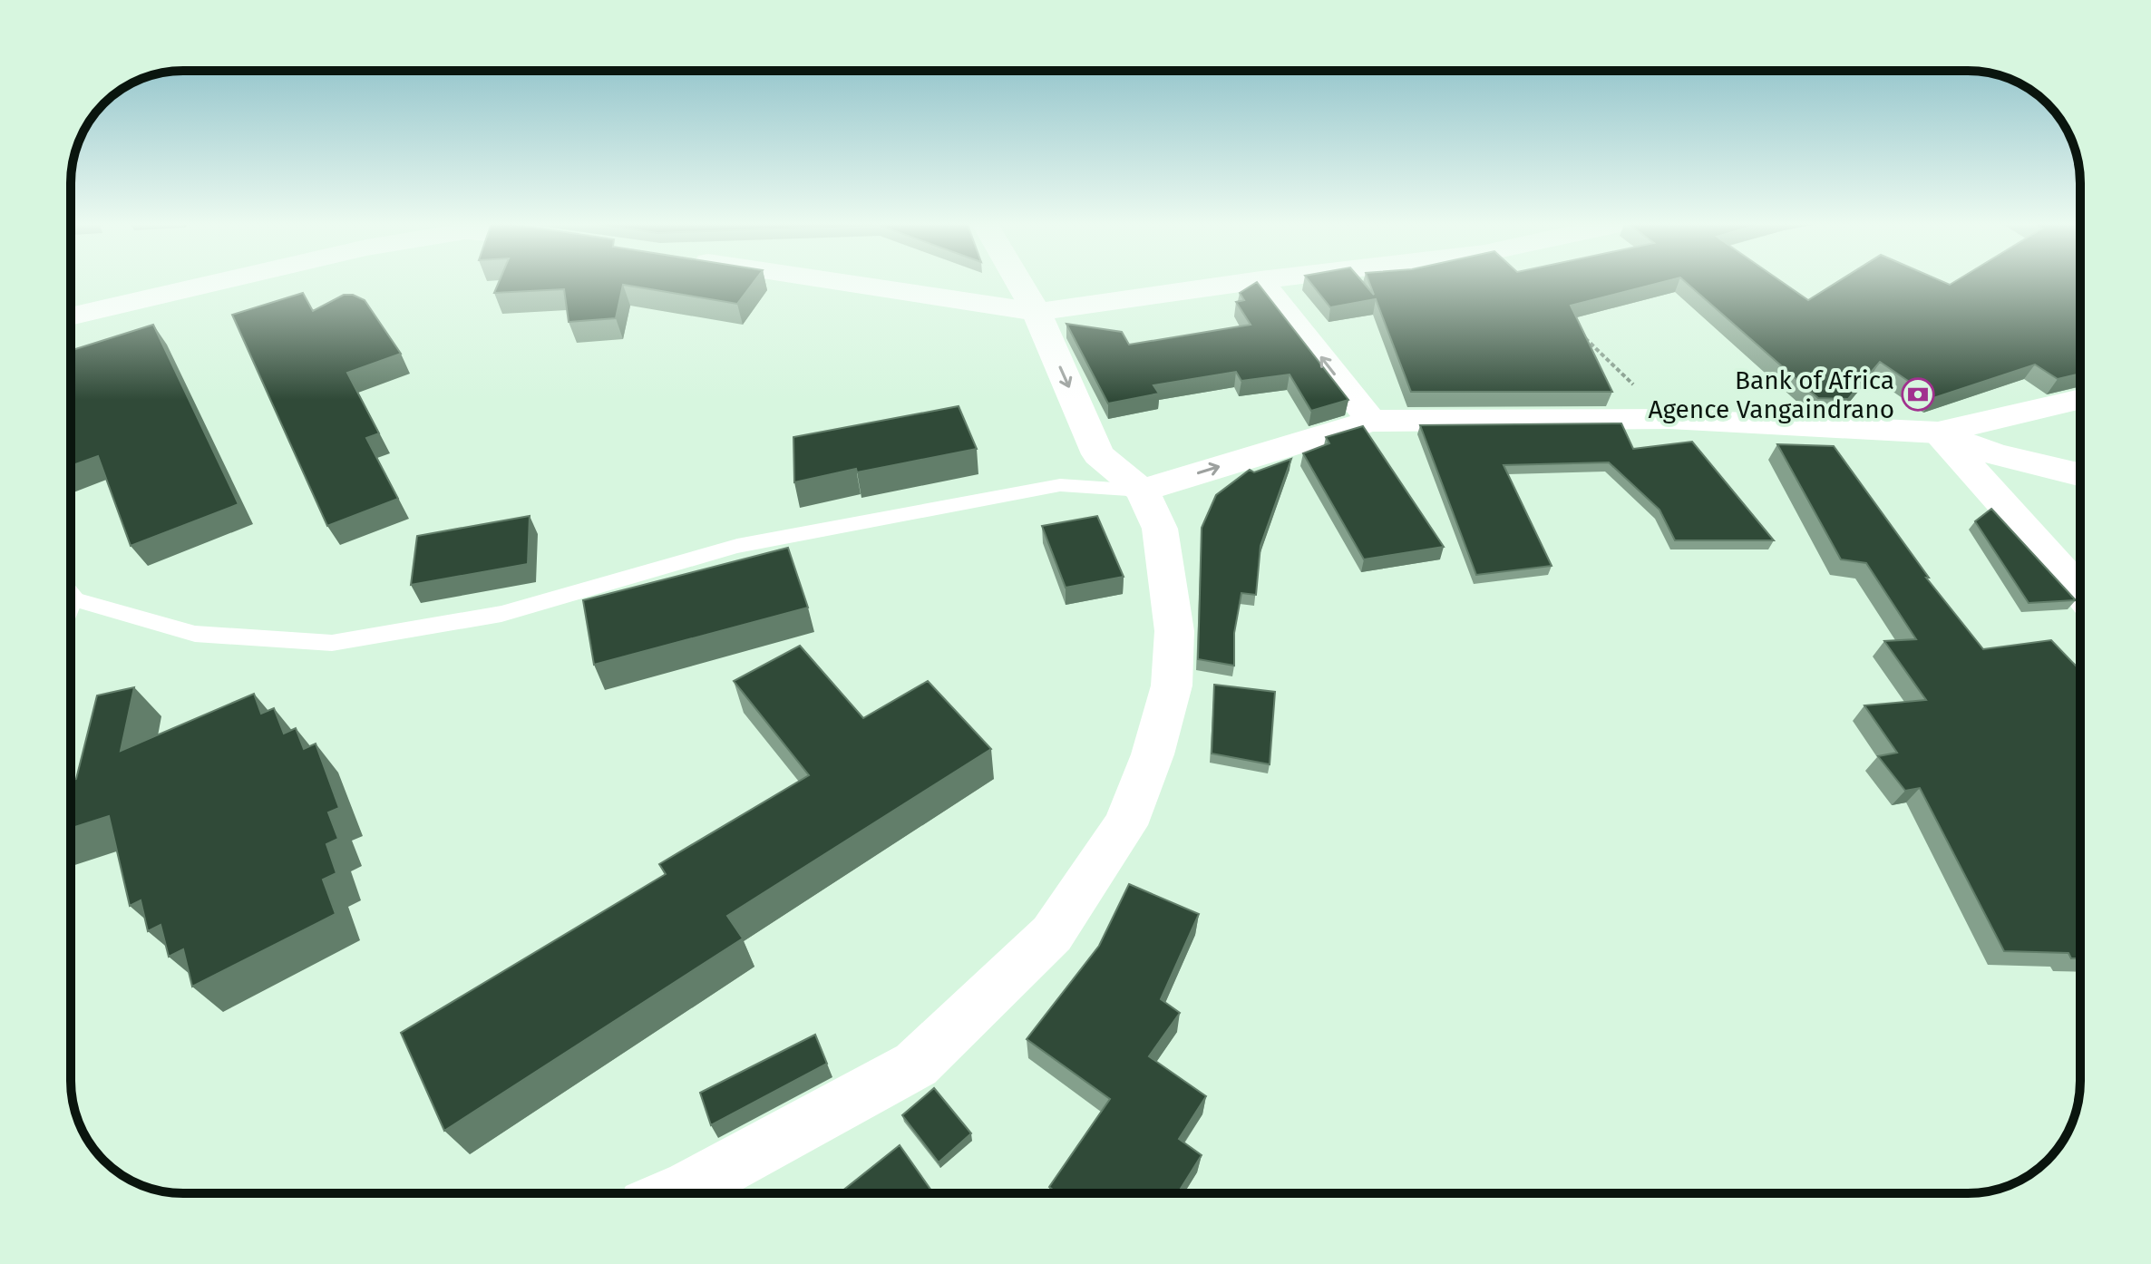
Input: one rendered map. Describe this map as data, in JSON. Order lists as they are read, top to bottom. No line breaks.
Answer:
{"places":{"bank":["Bank of Africa Agence Vangaindrano"]}}
